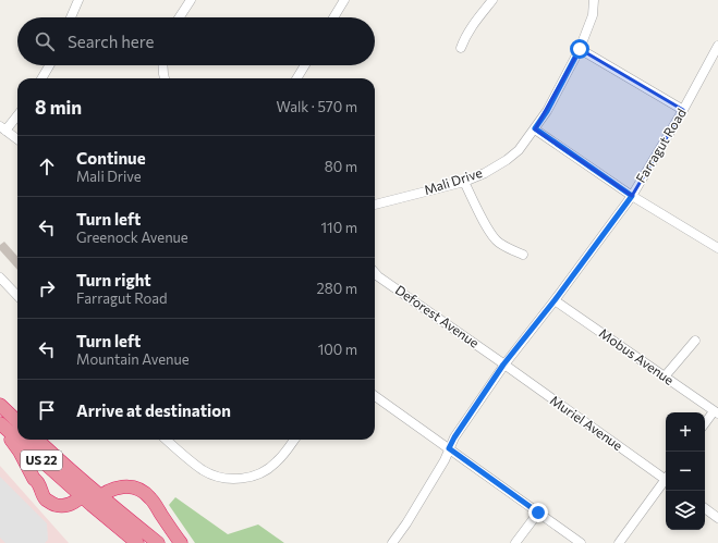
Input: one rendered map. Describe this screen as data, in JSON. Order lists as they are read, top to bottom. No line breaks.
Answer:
{"streets":{"highway":["US 22"],"street":["Farragut Road","Mali Drive","Deforest Avenue","Mobus Avenue","Muriel Avenue"]},"crossings":[["Farragut Road","Deforest Avenue"],["Farragut Road","Mobus Avenue"],["Farragut Road","Muriel Avenue"],["Deforest Avenue","Muriel Avenue"]],"page":{"search":"Search here","heading":["8 min","Walk · 570 m"],"list":[["Continue","Mali Drive","80 m"],["Turn left","Greenock Avenue","110 m"],["Turn right","Farragut Road","280 m"],["Turn left","Mountain Avenue","100 m"],"Arrive at destination"],"map_buttons":["+","−"]}}
